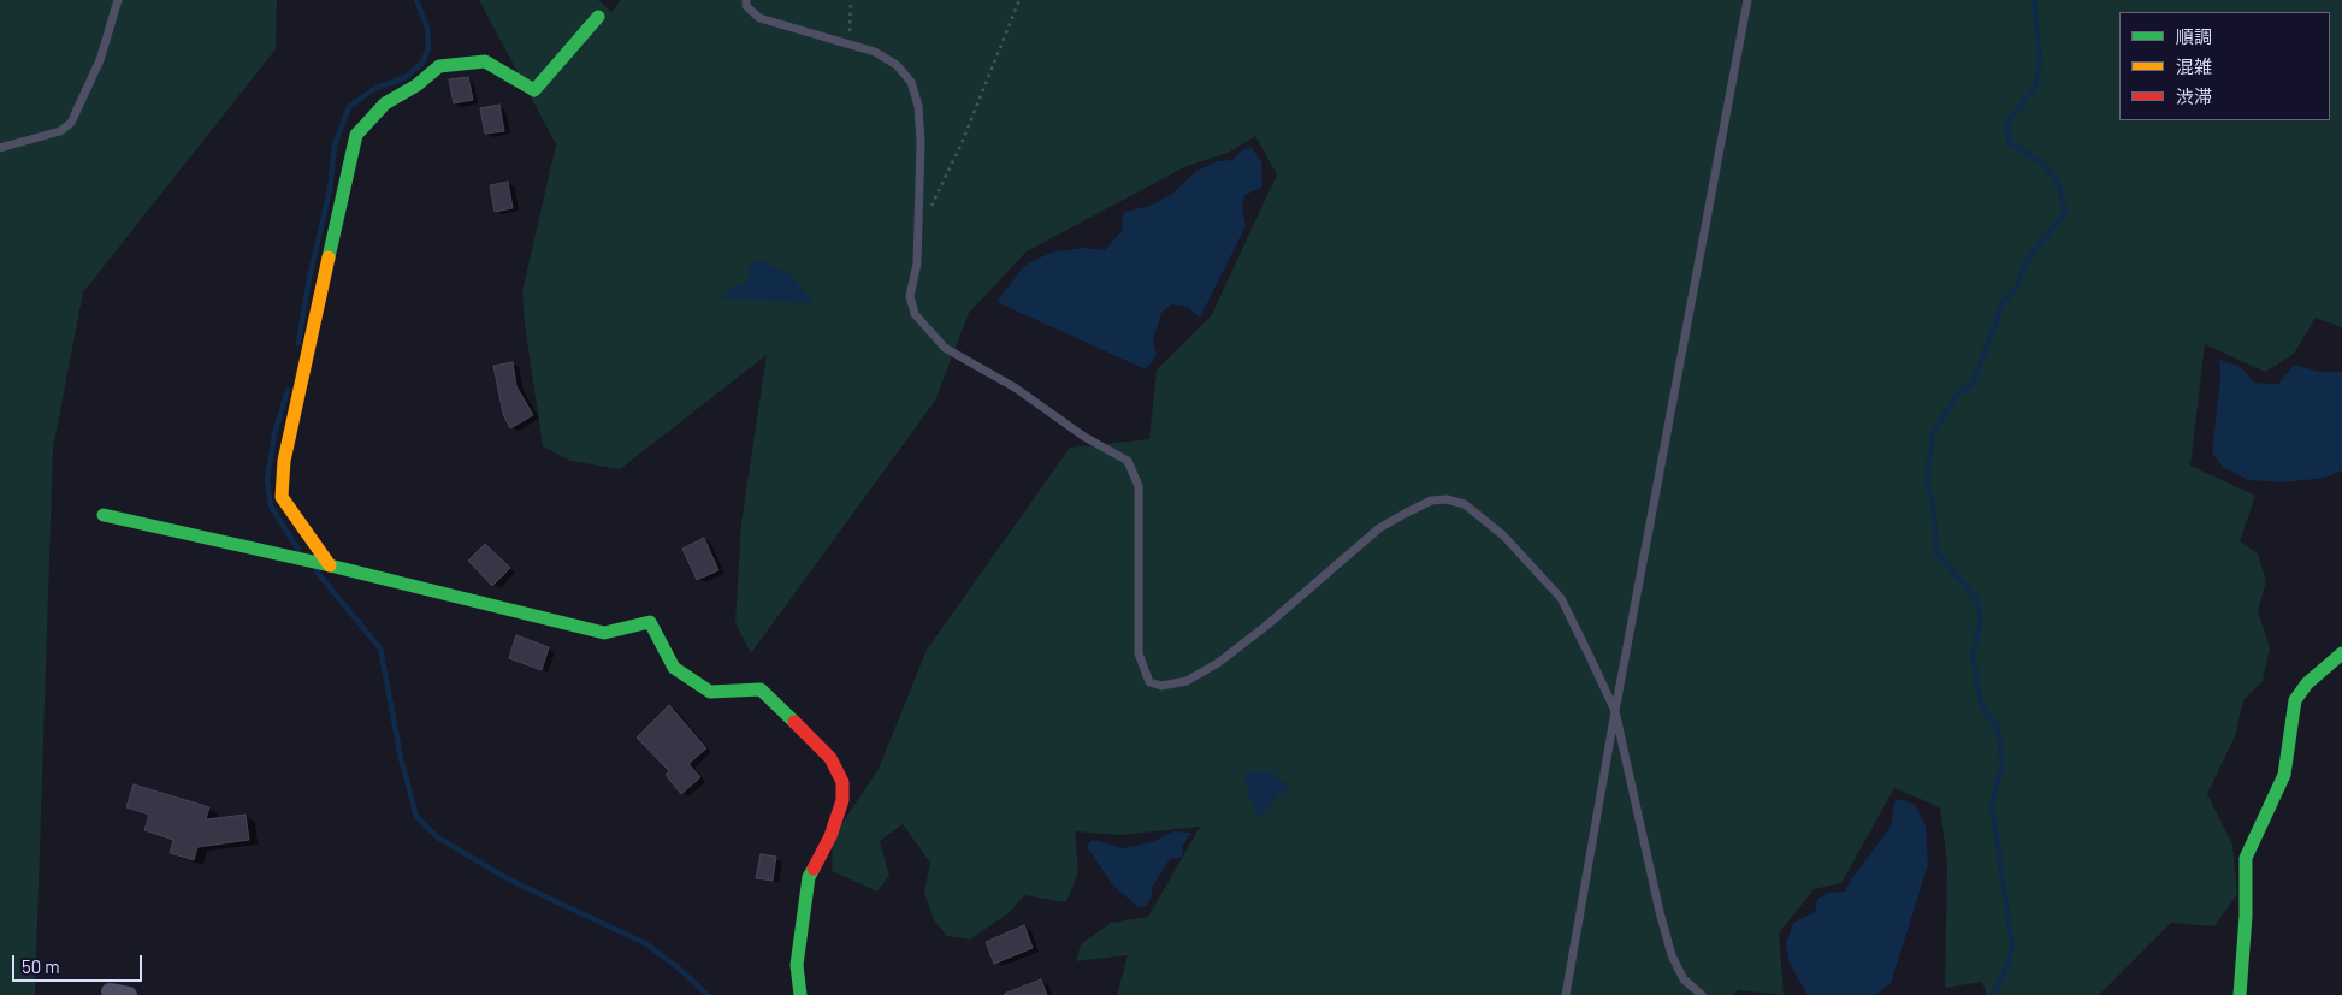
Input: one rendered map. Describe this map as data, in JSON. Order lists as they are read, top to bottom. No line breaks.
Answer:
{"legend":["順調","混雑","渋滞"],"scale_bar":"50 m"}
